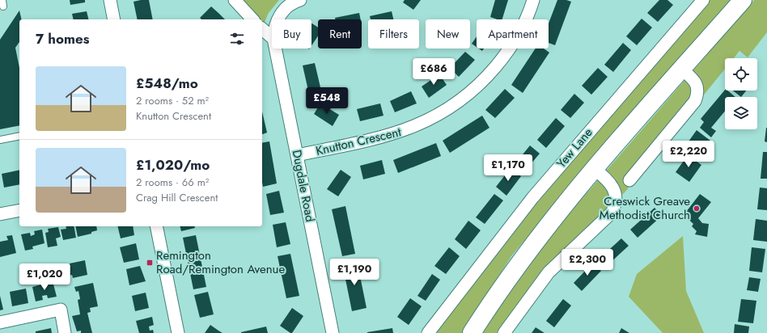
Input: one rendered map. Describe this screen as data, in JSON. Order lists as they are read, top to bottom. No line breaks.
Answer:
{"streets":{"street":["Knutton Crescent","Yew Lane","Dugdale Road"]},"crossings":[["Knutton Crescent","Dugdale Road"]],"places":{"other":["Creswick Greave Methodist Church"],"transit":["Remington Road/Remington Avenue"]},"page":{"chip":["Buy","Rent","Filters","New","Apartment"],"heading":"7 homes","price":["£686","£548","£2,220","£1,170","£2,300","£1,190","£1,020"],"list":[{"name":"£548/mo","note":"2 rooms · 52 m² · Knutton Crescent"},{"name":"£1,020/mo","note":"2 rooms · 66 m² · Crag Hill Crescent"}]}}
